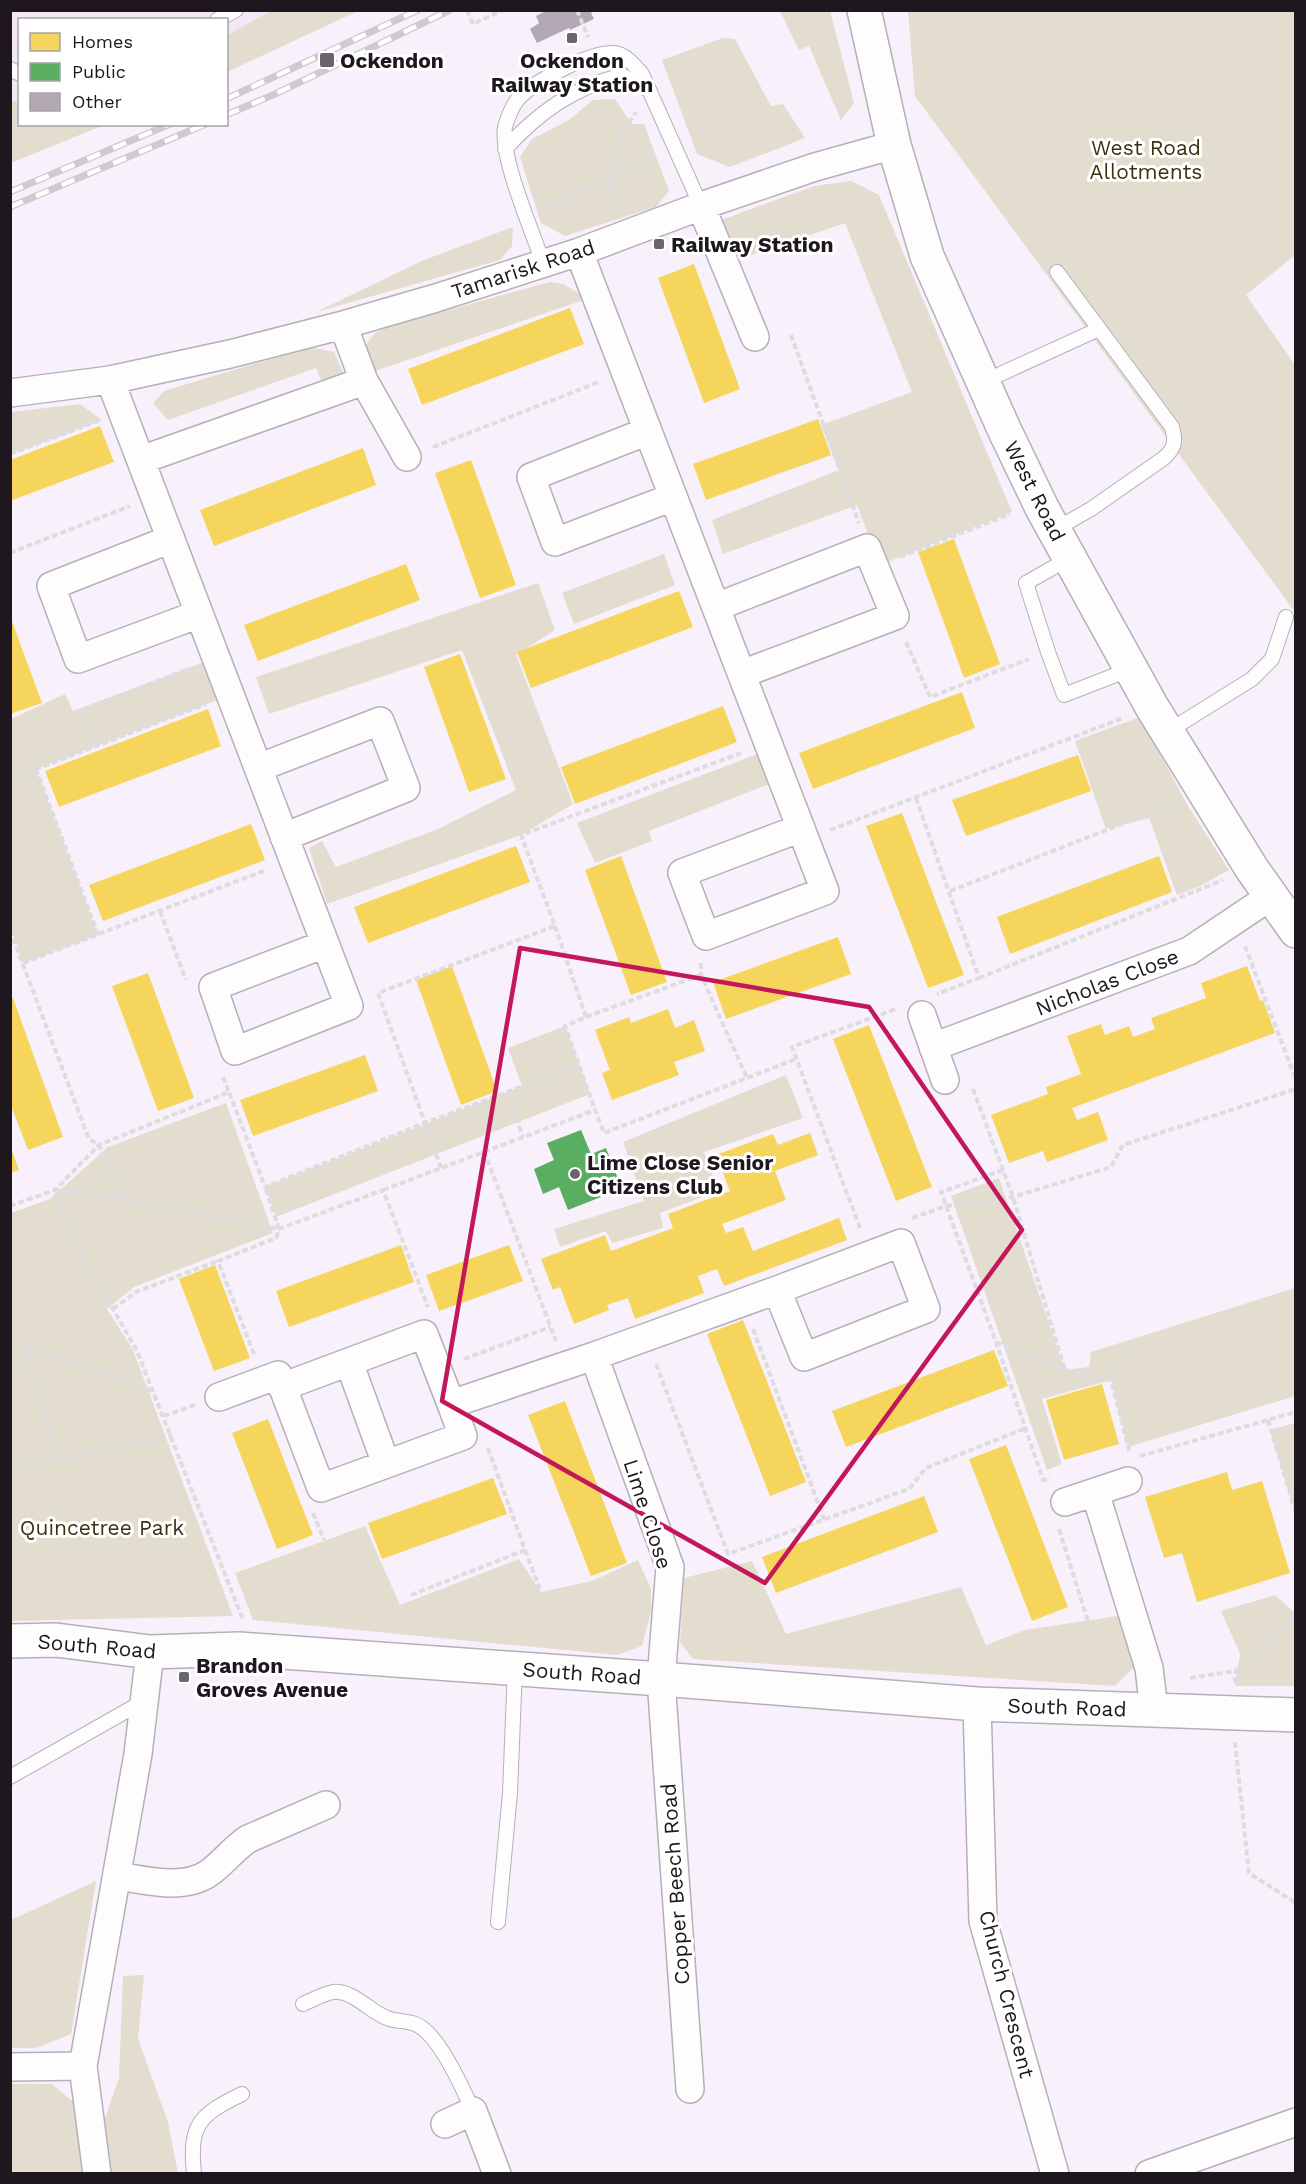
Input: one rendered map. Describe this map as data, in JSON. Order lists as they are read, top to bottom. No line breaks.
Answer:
{"streets":{"main road":["West Road","South Road"],"street":["Tamarisk Road","Nicholas Close","Lime Close","Copper Beech Road","Church Crescent"]},"crossings":[["Tamarisk Road","West Road"],["West Road","Nicholas Close"],["Lime Close","South Road"],["Lime Close","Copper Beech Road"],["South Road","Copper Beech Road"],["South Road","Church Crescent"]],"parks":["West Road Allotments","Quincetree Park"],"places":{"transit":["Ockendon Railway Station","Ockendon","Railway Station","Brandon Groves Avenue"],"other":["Lime Close Senior Citizens Club"]},"legend":["Homes","Public","Other"]}
